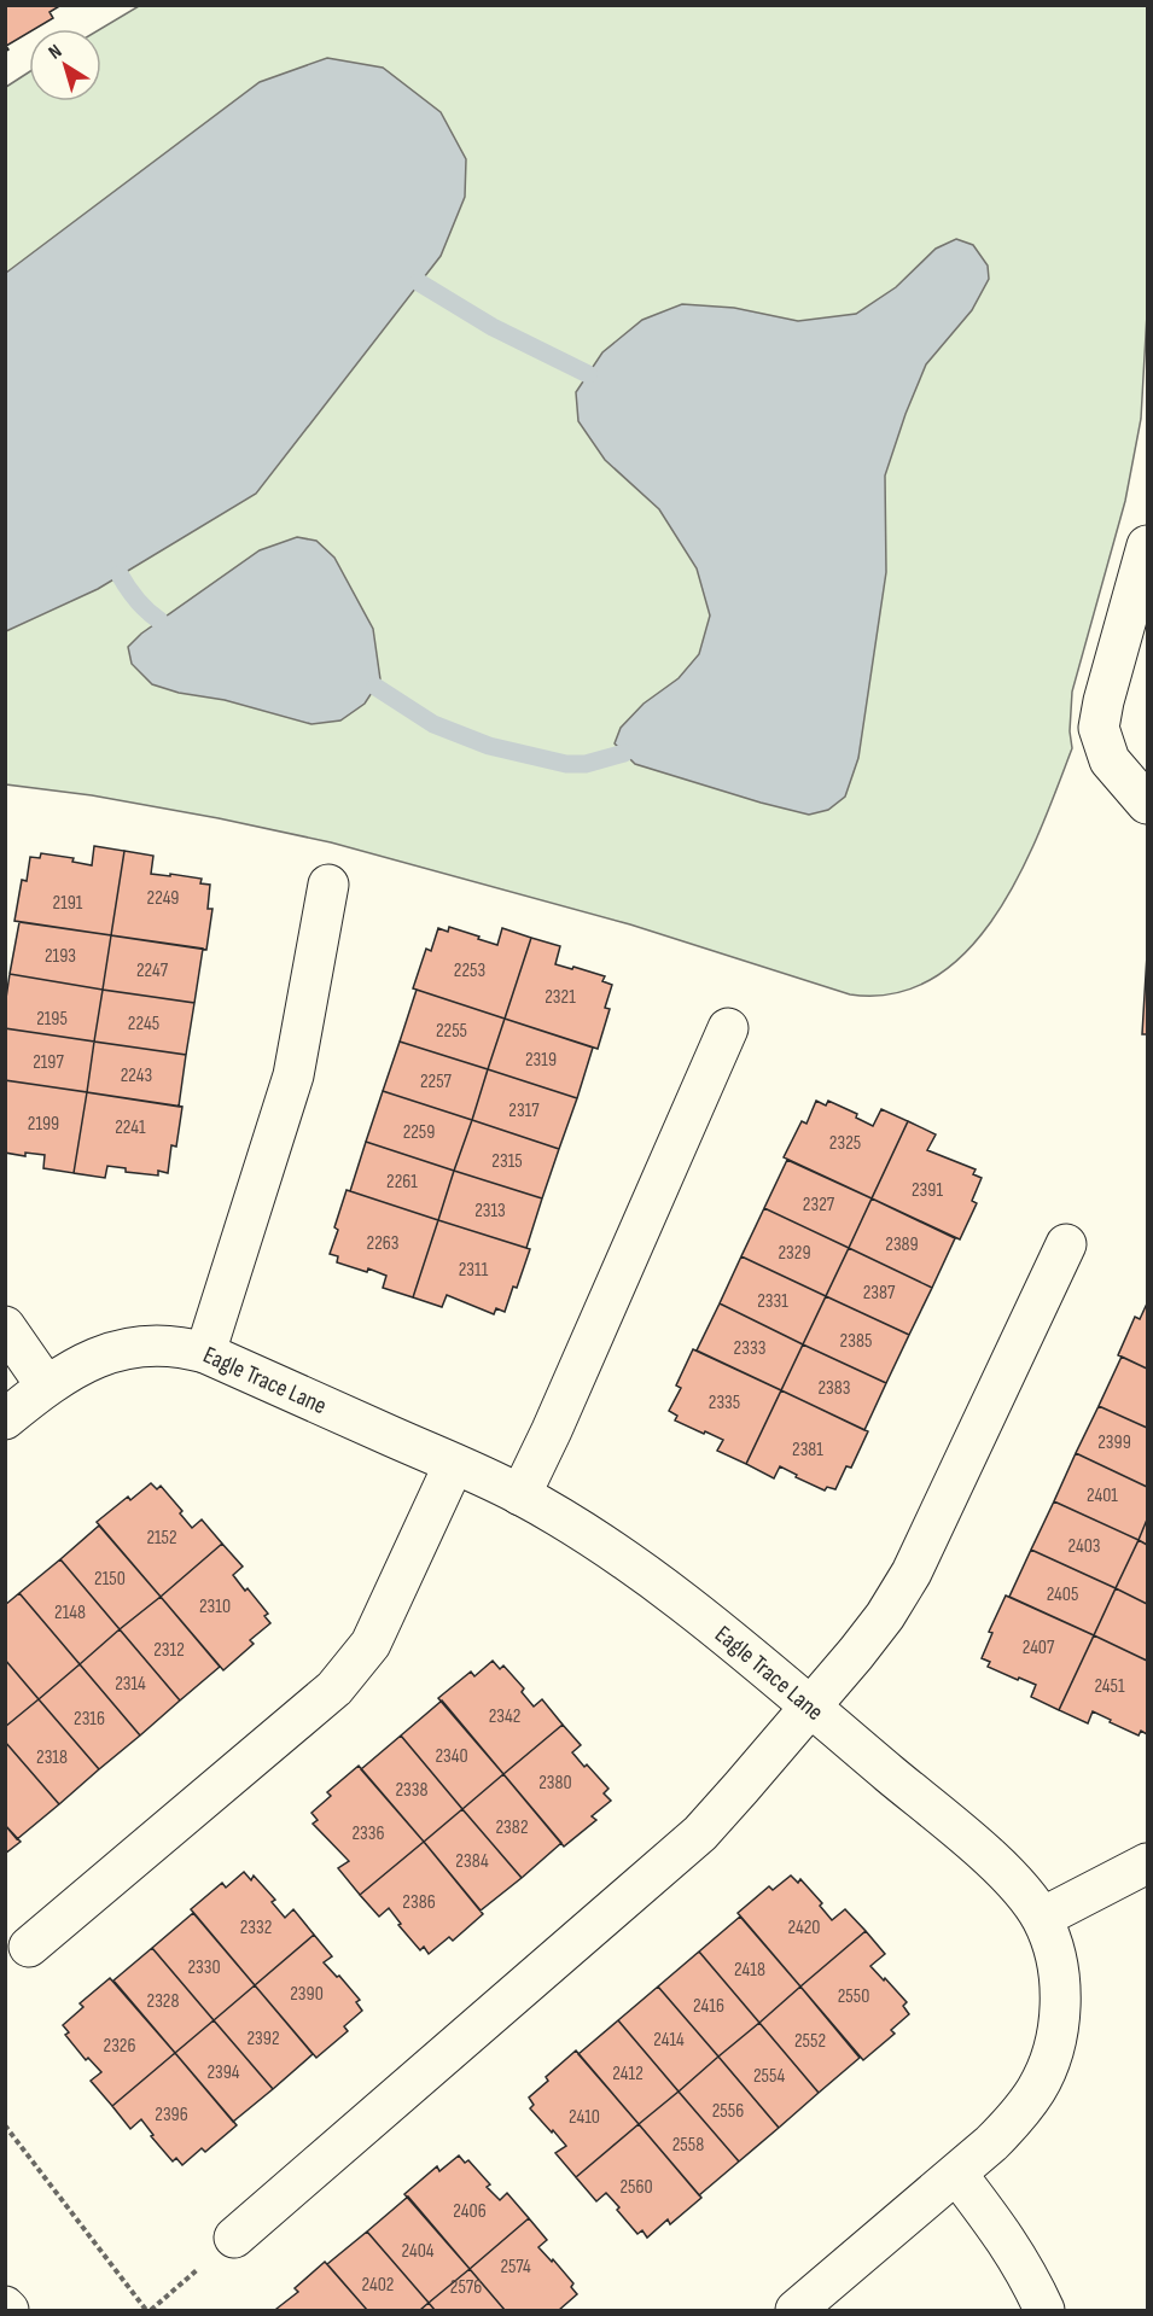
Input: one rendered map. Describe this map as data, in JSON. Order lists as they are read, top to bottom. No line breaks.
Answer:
{"streets":{"street":["Eagle Trace Lane"]},"house_numbers":["2249","2191","2193","2247","2253","2321","2195","2245","2255","2319","2197","2243","2257","2317","2199","2241","2259","2325","2315","2261","2391","2327","2313","2263","2389","2329","2311","2387","2331","2385","2333","2383","2335","2399","2381","2401","2152","2403","2150","2405","2310","2148","2407","2312","2314","2451","2342","2316","2340","2318","2380","2338","2382","2336","2384","2386","2332","2420","2330","2418","2390","2550","2328","2416","2392","2414","2552","2326","2394","2412","2554","2556","2396","2410","2558","2560","2406","2404","2574","2402","2576"],"north":"top left"}
